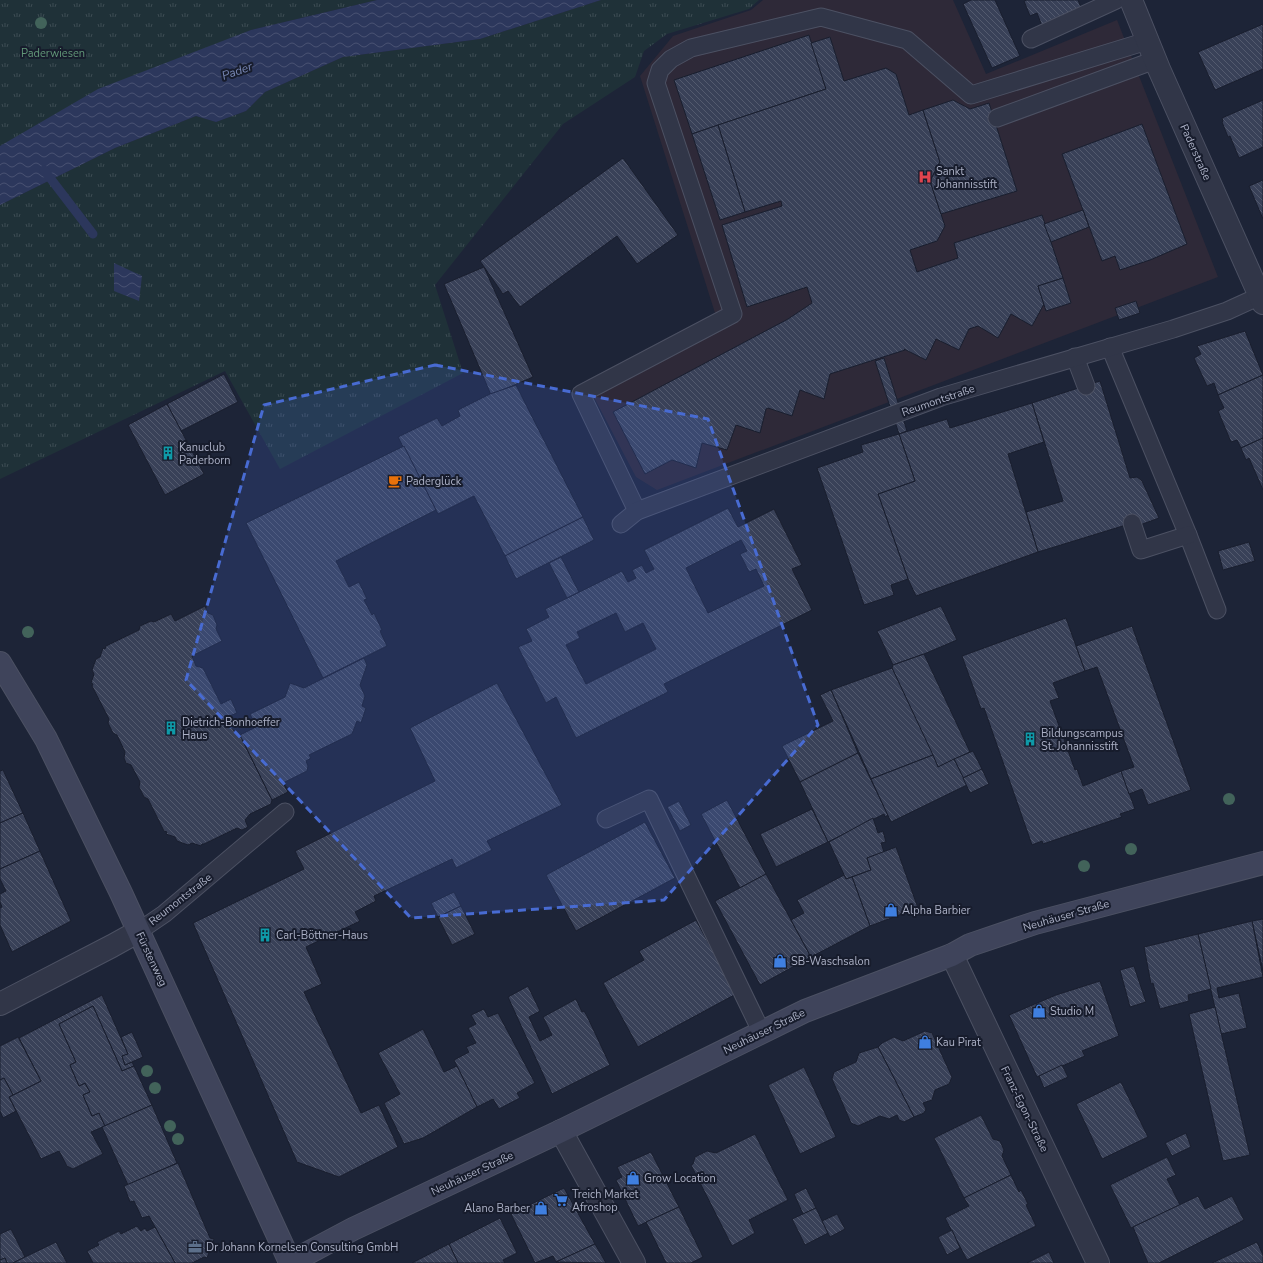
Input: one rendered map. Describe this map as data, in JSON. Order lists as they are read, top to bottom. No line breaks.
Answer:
{"streets":{"main road":["Neuhäuser Straße","Fürstenweg"],"street":["Paderstraße","Reumontstraße","Franz-Egon-Straße"]},"crossings":[["Paderstraße","Reumontstraße"],["Reumontstraße","Fürstenweg"],["Neuhäuser Straße","Fürstenweg"],["Neuhäuser Straße","Franz-Egon-Straße"]],"water":["Pader"],"parks":["Paderwiesen"],"places":{"hospital":["Sankt Johannisstift"],"building":["Kanuclub Paderborn","Dietrich-Bonhoeffer Haus","Bildungscampus St. Johannisstift","Carl-Böttner-Haus"],"cafe":["Paderglück"],"shop":["Alpha Barbier","SB-Waschsalon","Studio M","Kau Pirat","Grow Location","Alano Barber"],"supermarket":["Treich Market Afroshop"],"office":["Dr Johann Kornelsen Consulting GmbH"]}}
